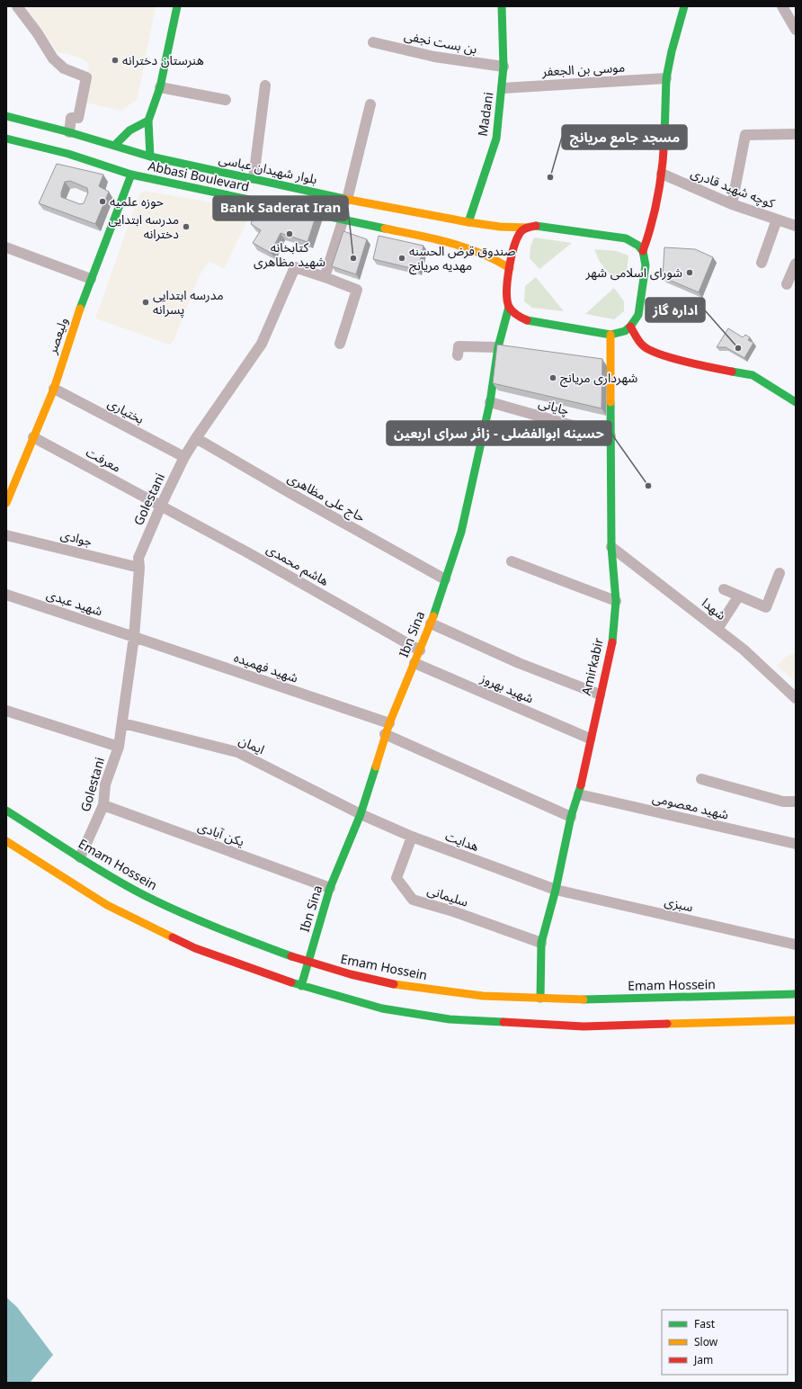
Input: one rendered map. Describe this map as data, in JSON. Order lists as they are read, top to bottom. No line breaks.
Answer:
{"streets":{"main road":["Madani","بلوار شهیدان عباسی","Abbasi Boulevard","ولیعصر","Ibn Sina","Amirkabir","Emam Hossein"],"street":["بن بست نجفی","موسی بن الجعفر","کوچه شهید قادری","چایانی","بختیاری","معرفت","حاج علی مظاهری","Golestani","جوادی","هاشم محمدی","شهید عبدی","شهدا","شهید فهمیده","شهید بهروز","ایمان","شهید معصومی","یکن آبادی","هدایت","سلیمانی","سبزی"]},"crossings":[["بن بست نجفی","Madani"],["موسی بن الجعفر","Madani"],["Madani","بلوار شهیدان عباسی"],["Abbasi Boulevard","ولیعصر"],["ولیعصر","بختیاری"],["ولیعصر","معرفت"],["چایانی","Ibn Sina"],["چایانی","Amirkabir"],["بختیاری","Golestani"],["معرفت","Golestani"],["معرفت","هاشم محمدی"],["حاج علی مظاهری","Golestani"],["حاج علی مظاهری","Ibn Sina"],["Golestani","جوادی"],["Golestani","هاشم محمدی"],["Golestani","شهید عبدی"],["Golestani","شهید فهمیده"],["Golestani","ایمان"],["Golestani","یکن آبادی"],["Golestani","Emam Hossein"],["هاشم محمدی","Ibn Sina"],["شهید عبدی","شهید فهمیده"],["شهدا","Amirkabir"],["Ibn Sina","شهید فهمیده"],["Ibn Sina","شهید بهروز"],["Ibn Sina","ایمان"],["Ibn Sina","یکن آبادی"],["Ibn Sina","هدایت"],["Ibn Sina","Emam Hossein"],["Amirkabir","شهید بهروز"],["Amirkabir","شهید معصومی"],["Amirkabir","هدایت"],["Amirkabir","Emam Hossein"],["Amirkabir","سلیمانی"],["Amirkabir","سبزی"],["ایمان","هدایت"],["هدایت","سلیمانی"],["هدایت","سبزی"]],"places":["هنرستان دخترانه","مسجد جامع مریانج","حوزه علمیه","مدرسه ابتدایی دخترانه","کتابخانه شهید مظاهری","Bank Saderat Iran","صندوق قرض الحسنه مهدیه مریانج","شورای اسلامی شهر","مدرسه ابتدایی پسرانه","اداره گاز","شهرداری مریانج","حسینه ابوالفضلی - زائر سرای اربعین"],"legend":["Fast","Slow","Jam"]}
